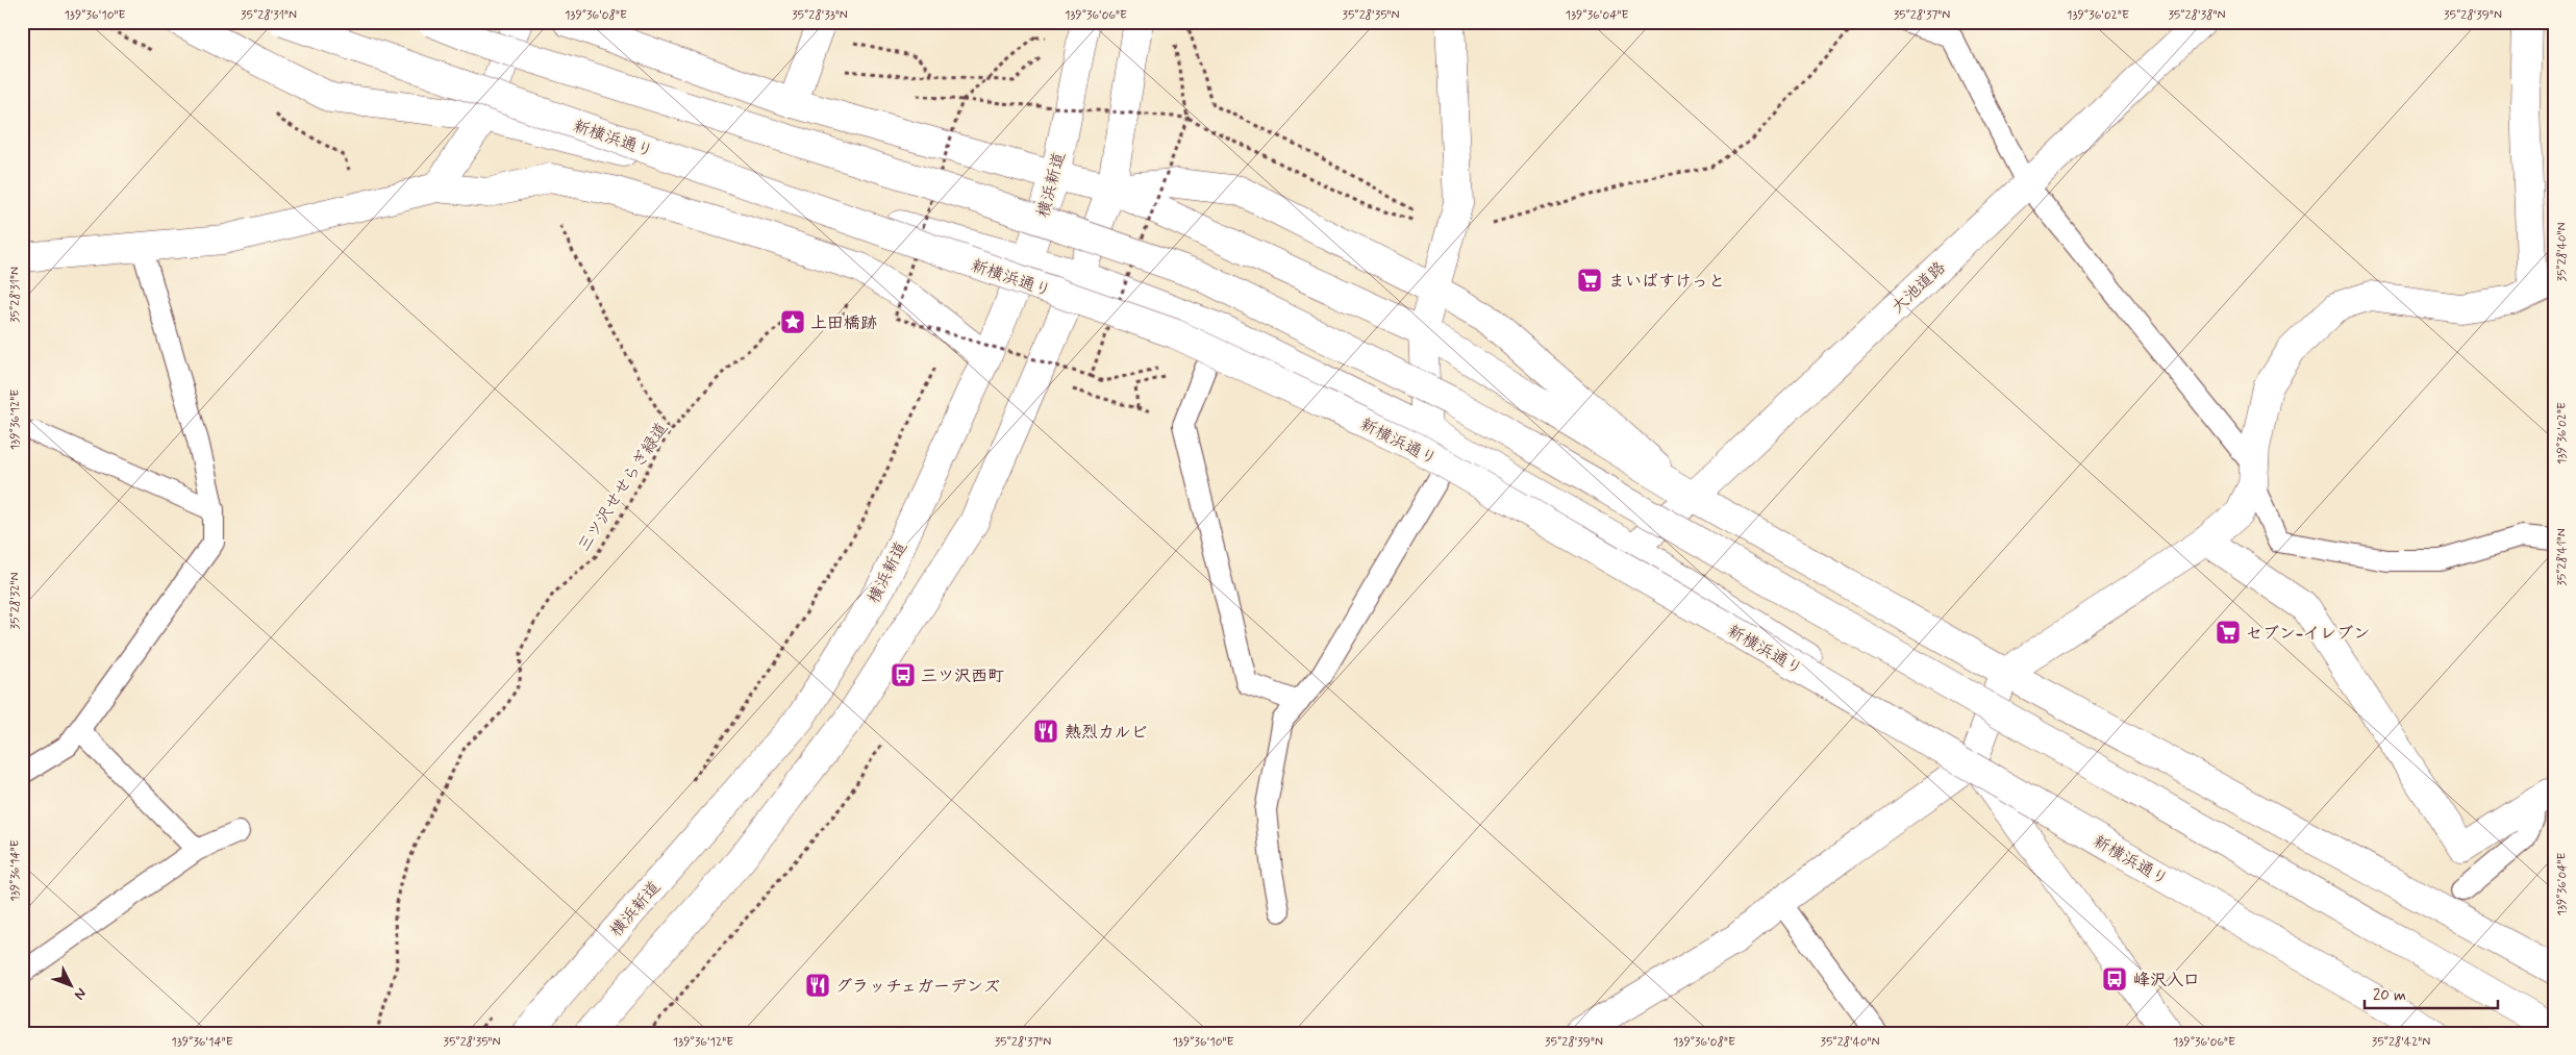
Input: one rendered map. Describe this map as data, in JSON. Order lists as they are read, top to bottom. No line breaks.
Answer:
{"streets":{"main road":["新横浜通り","横浜新道","大池道路"],"path":["三ツ沢せせらぎ緑道"]},"places":{"supermarket":["まいばすけっと","セブン-イレブン"],"place":["上田橋跡"],"bus stop":["三ツ沢西町","峰沢入口"],"restaurant":["熱烈カルビ","グラッチェガーデンズ"]},"scale_bar":"20 m","north":"bottom right","coordinates":["139°36'10\"E","35°28'31\"N","139°36'08\"E","35°28'33\"N","139°36'06\"E","35°28'35\"N","139°36'04\"E","35°28'37\"N","139°36'02\"E","35°28'38\"N","35°28'39\"N","35°28'40\"N","139°36'12\"E","35°28'41\"N","35°28'32\"N","139°36'14\"E","35°28'42\"N"]}
